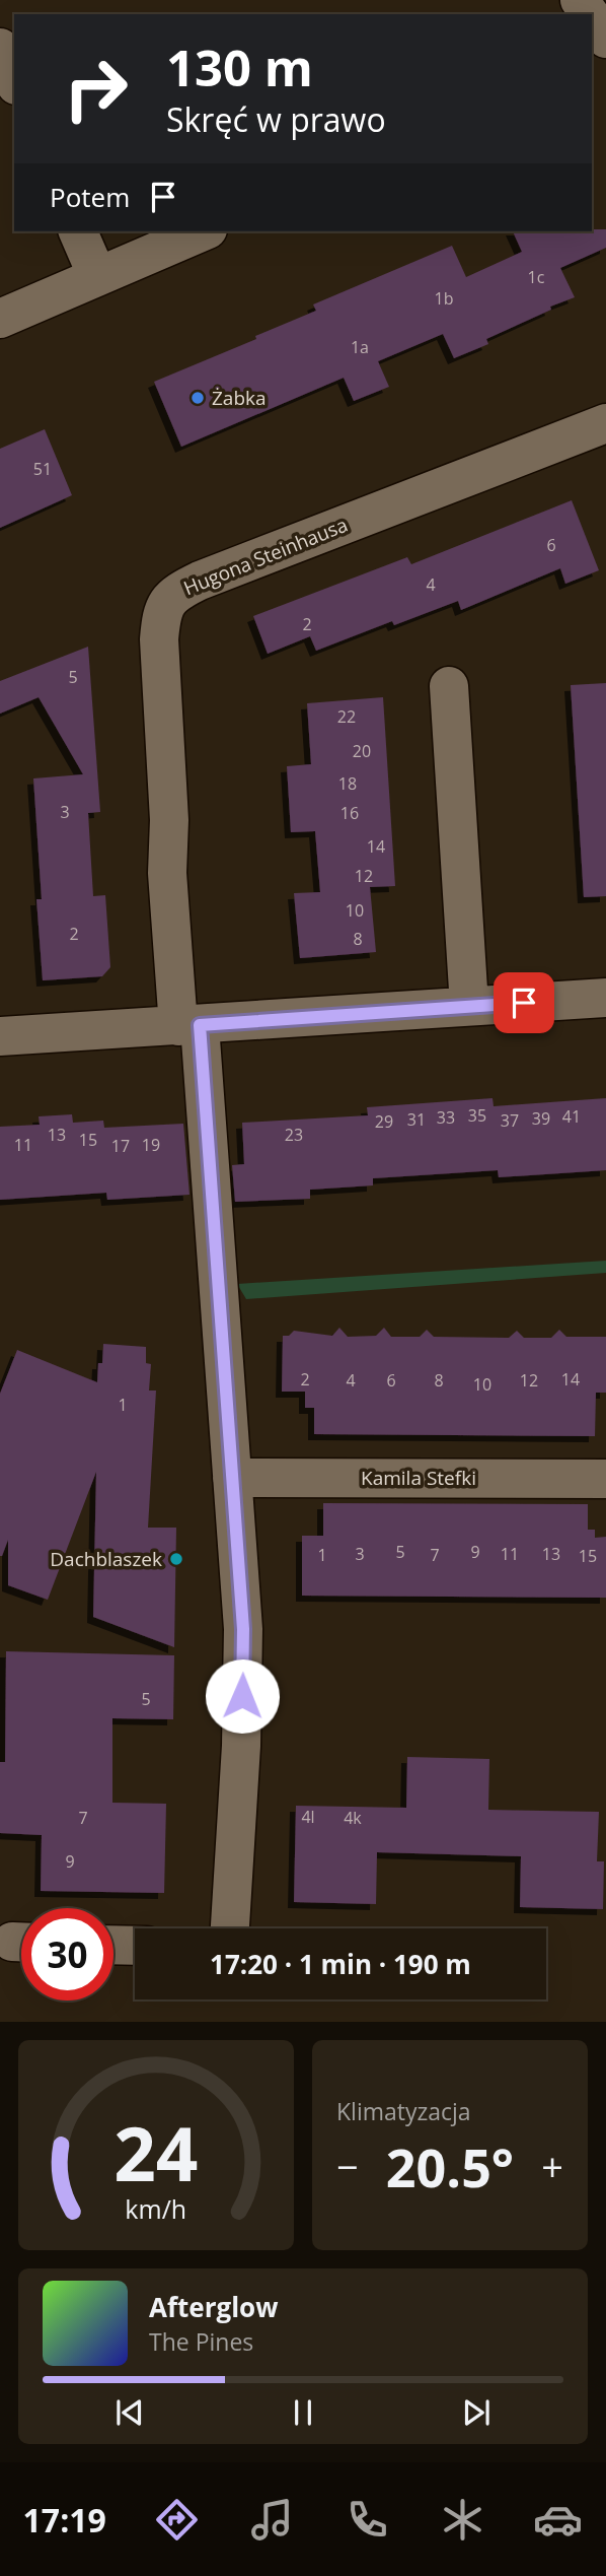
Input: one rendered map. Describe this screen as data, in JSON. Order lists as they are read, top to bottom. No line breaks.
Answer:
{"streets":{"street":["Hugona Steinhausa","Kamila Stefki"]},"crossings":[["Hugona Steinhausa","Kamila Stefki"]],"places":["Żabka","Dachblaszek"],"house_numbers":["1c","1b","1a","51","6","4","2","5","22","20","18","3","16","14","12","10","2","8","35","41","33","39","31","37","29","13","23","15","11","19","17","2","14","4","6","8","12","10","1","5","9","3","11","13","1","7","15","5","4l","7","4k","9"],"page":{"turn":["130 m","Skręć w prawo"],"then":"Potem","limit":"30","trip":"17:20 · 1 min · 190 m","tile":"Klimatyzacja","heat":["−","20.5°","+"],"song":["Afterglow","The Pines"],"tabs":"17:19","gauge":["24","km/h"]}}
